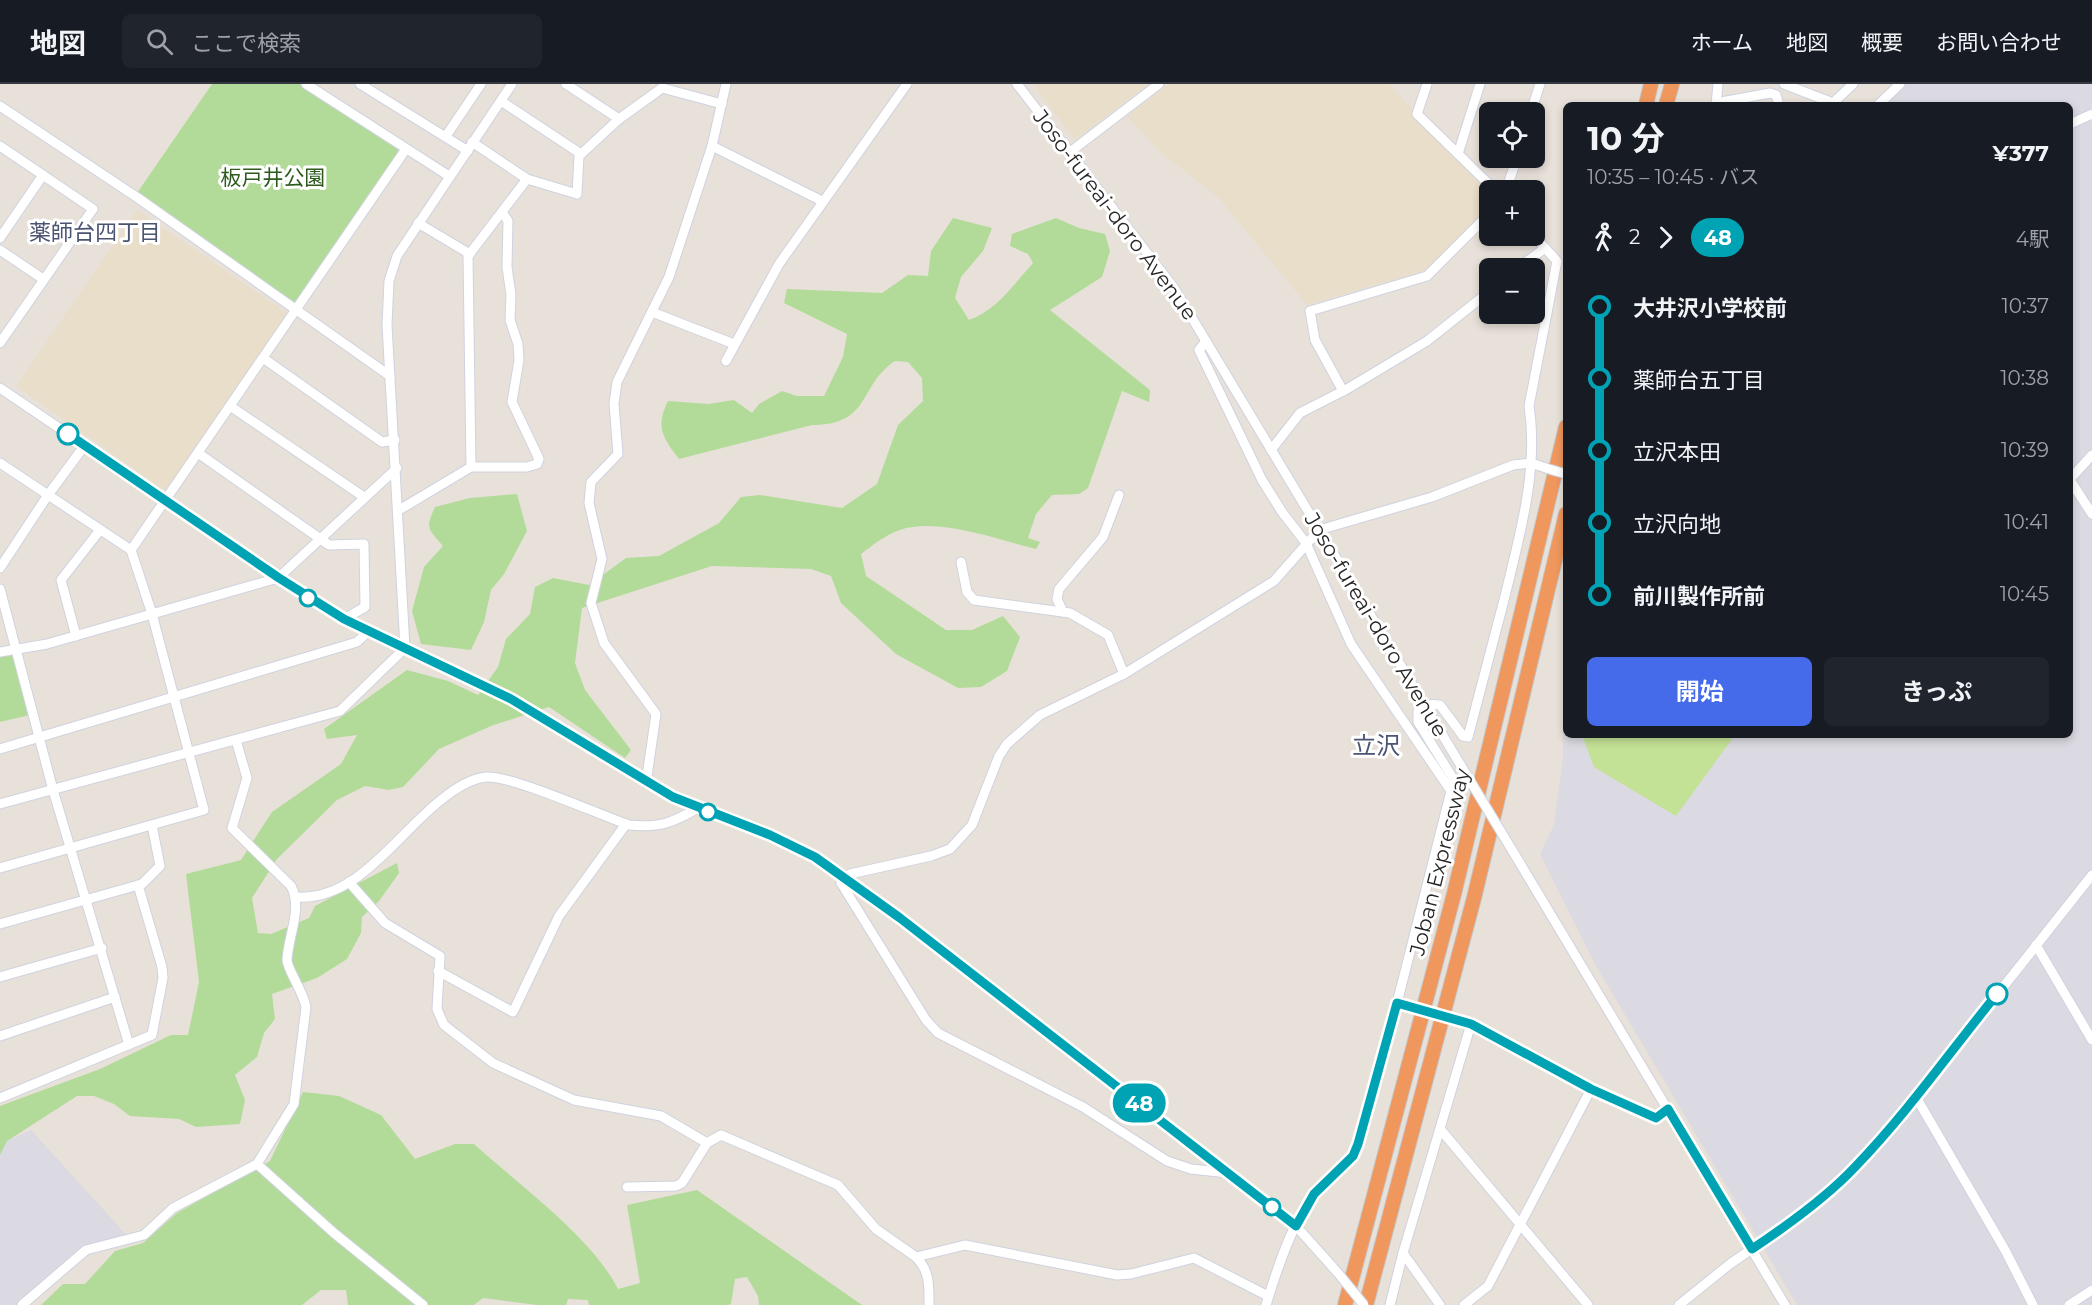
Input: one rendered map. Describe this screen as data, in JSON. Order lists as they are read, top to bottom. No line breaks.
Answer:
{"streets":{"highway":["Joban Expressway"],"street":["Joso-fureai-doro Avenue"]},"districts":["薬師台四丁目","立沢"],"parks":["板戸井公園"],"lines":["bus line 48"],"page":{"header":"地図","search":"ここで検索","nav":["ホーム","地図","概要","お問い合わせ"],"on_map":"48","map_buttons":["+","−"],"heading":["10 分","10:35 – 10:45 · バス","¥377"],"legs":["2","48","4駅"],"list":[{"name":"大井沢小学校前","value":"10:37"},{"name":"薬師台五丁目","value":"10:38"},{"name":"立沢本田","value":"10:39"},{"name":"立沢向地","value":"10:41"},{"name":"前川製作所前","value":"10:45"}],"buttons":["開始","きっぷ"]}}
